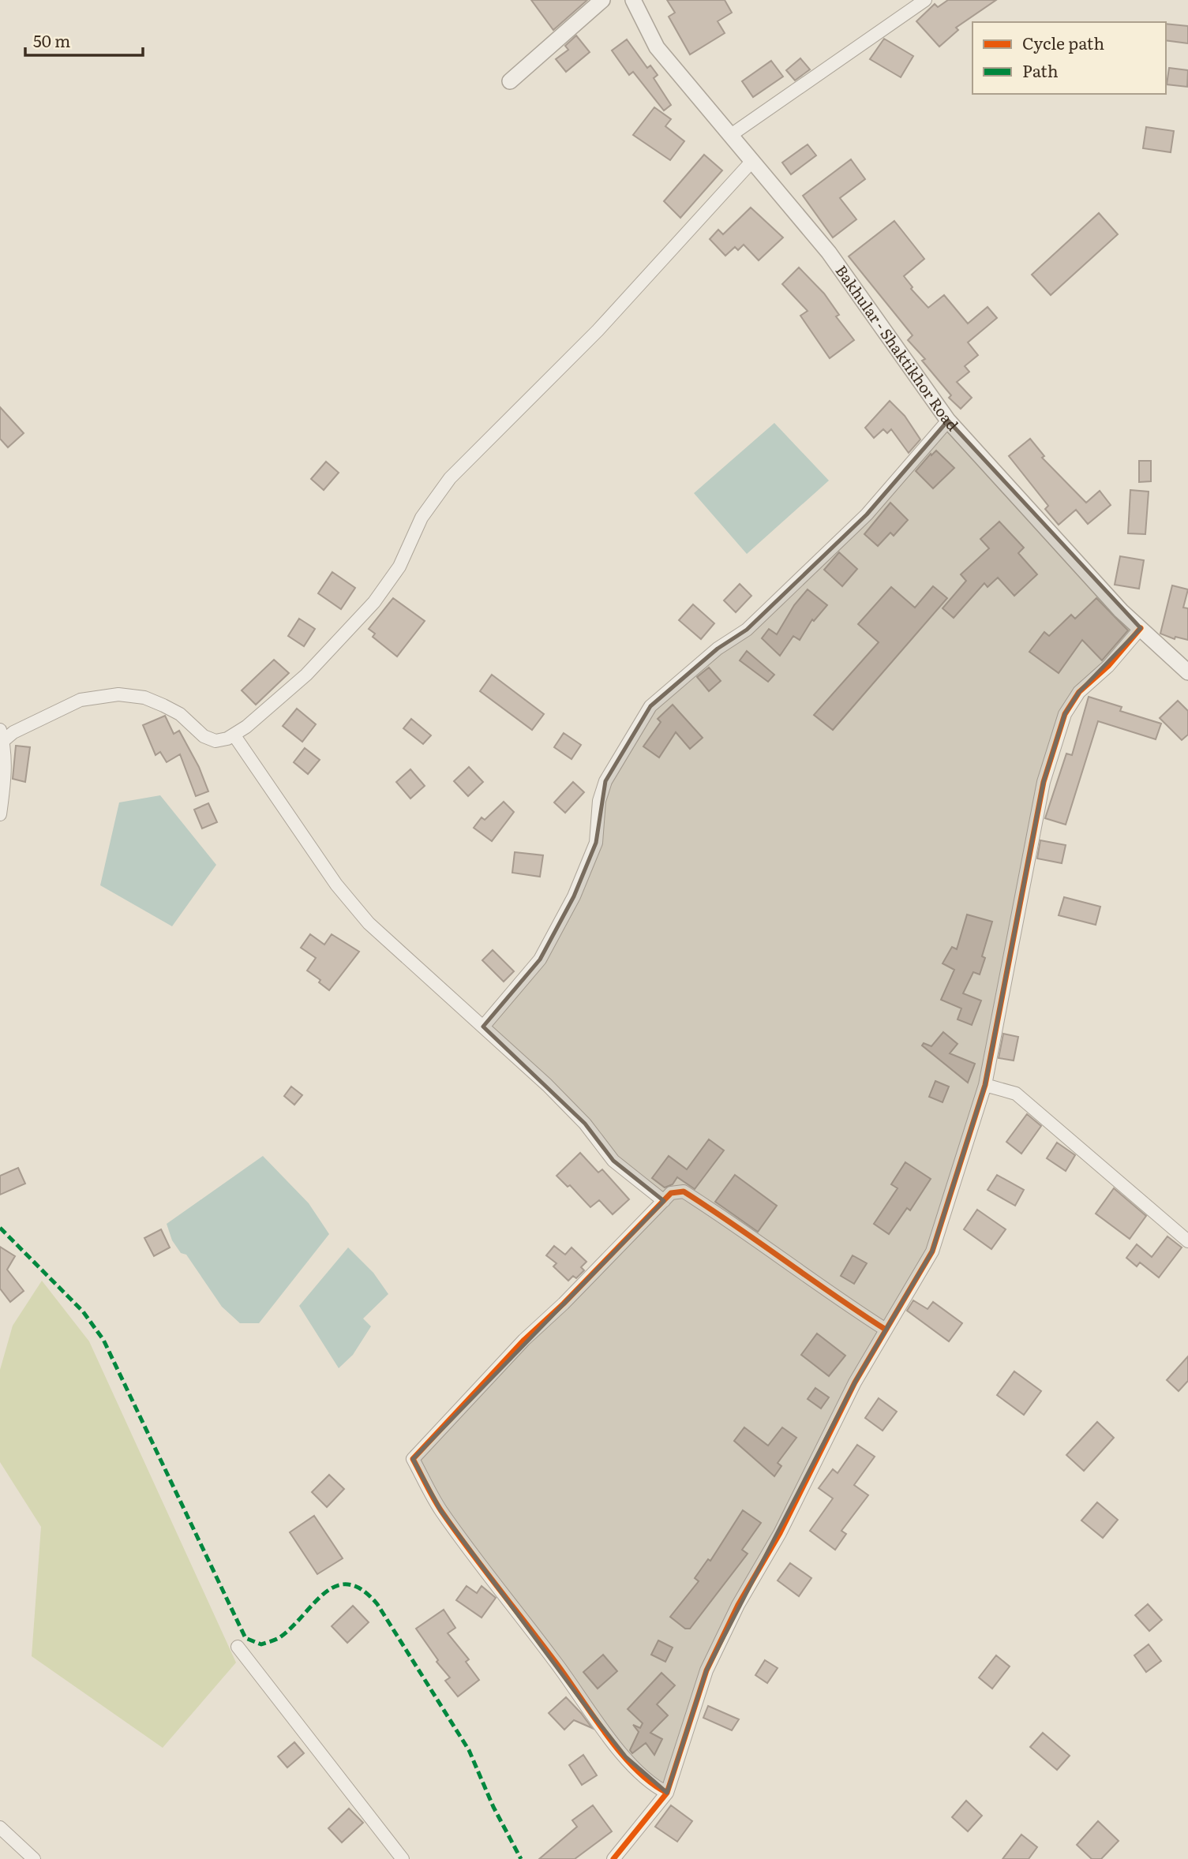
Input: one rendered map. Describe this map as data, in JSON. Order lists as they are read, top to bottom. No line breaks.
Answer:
{"streets":{"street":["Bakhular - Shaktikhor Road"]},"legend":["Cycle path","Path"],"scale_bar":"50 m"}
